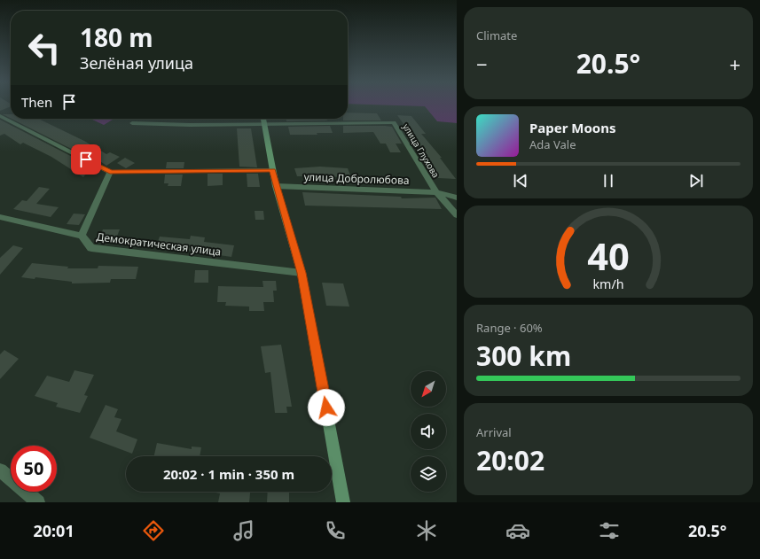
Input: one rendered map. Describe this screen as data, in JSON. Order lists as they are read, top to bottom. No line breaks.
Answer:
{"streets":{"street":["улица Глухова","улица Добролюбова","Демократическая улица"]},"crossings":[["улица Глухова","улица Добролюбова"]],"north":"bottom left","page":{"tile":["Climate",["Range · 60%","300 km"],["Arrival","20:02"]],"turn":["180 m","Зелёная улица"],"heat":["−","20.5°","+"],"then":"Then","song":["Paper Moons","Ada Vale"],"limit":"50","trip":"20:02 · 1 min · 350 m","tabs":["20:01","20.5°"],"gauge":["40","km/h"]}}
